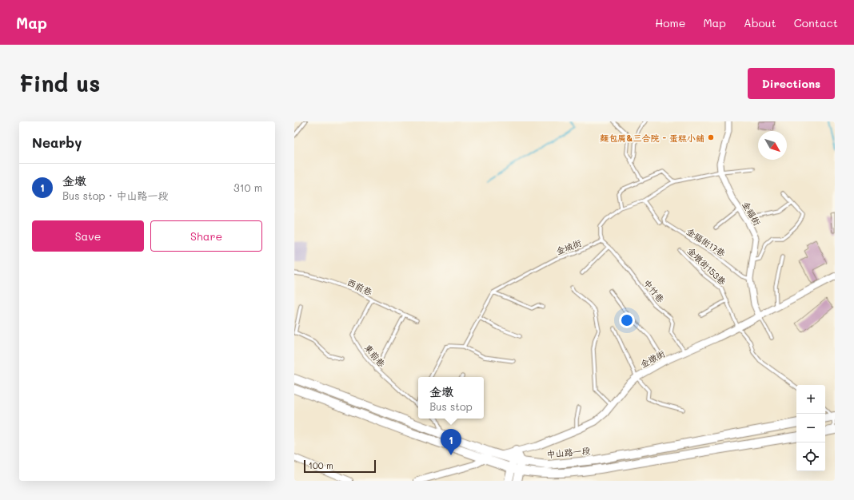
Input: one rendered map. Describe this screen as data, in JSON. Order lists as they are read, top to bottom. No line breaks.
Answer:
{"streets":{"main road":["中山路一段"],"street":["金福街","金墩街"],"lane":["金福街17巷","金城街","金墩街153巷","西前巷","中竹巷","東前巷"]},"crossings":[["金福街","金福街17巷"],["金福街","金墩街"],["金城街","中竹巷"],["金墩街153巷","金墩街"],["西前巷","東前巷"],["中竹巷","金墩街"],["金墩街","中山路一段"]],"places":["麵包屑&三合院 - 蛋糕小舖"],"scale_bar":"100 m","north":"bottom right","page":{"header":"Map","nav":["Home","Map","About","Contact"],"buttons":["Directions",["Save","Share"]],"title":"Find us","heading":"Nearby","list":[{"mark":"1","name":"金墩","note":"Bus stop · 中山路一段","value":"310 m"}],"popup":["金墩","Bus stop"],"map_buttons":["+","−"],"pins":"1","scale":"100 m"}}
